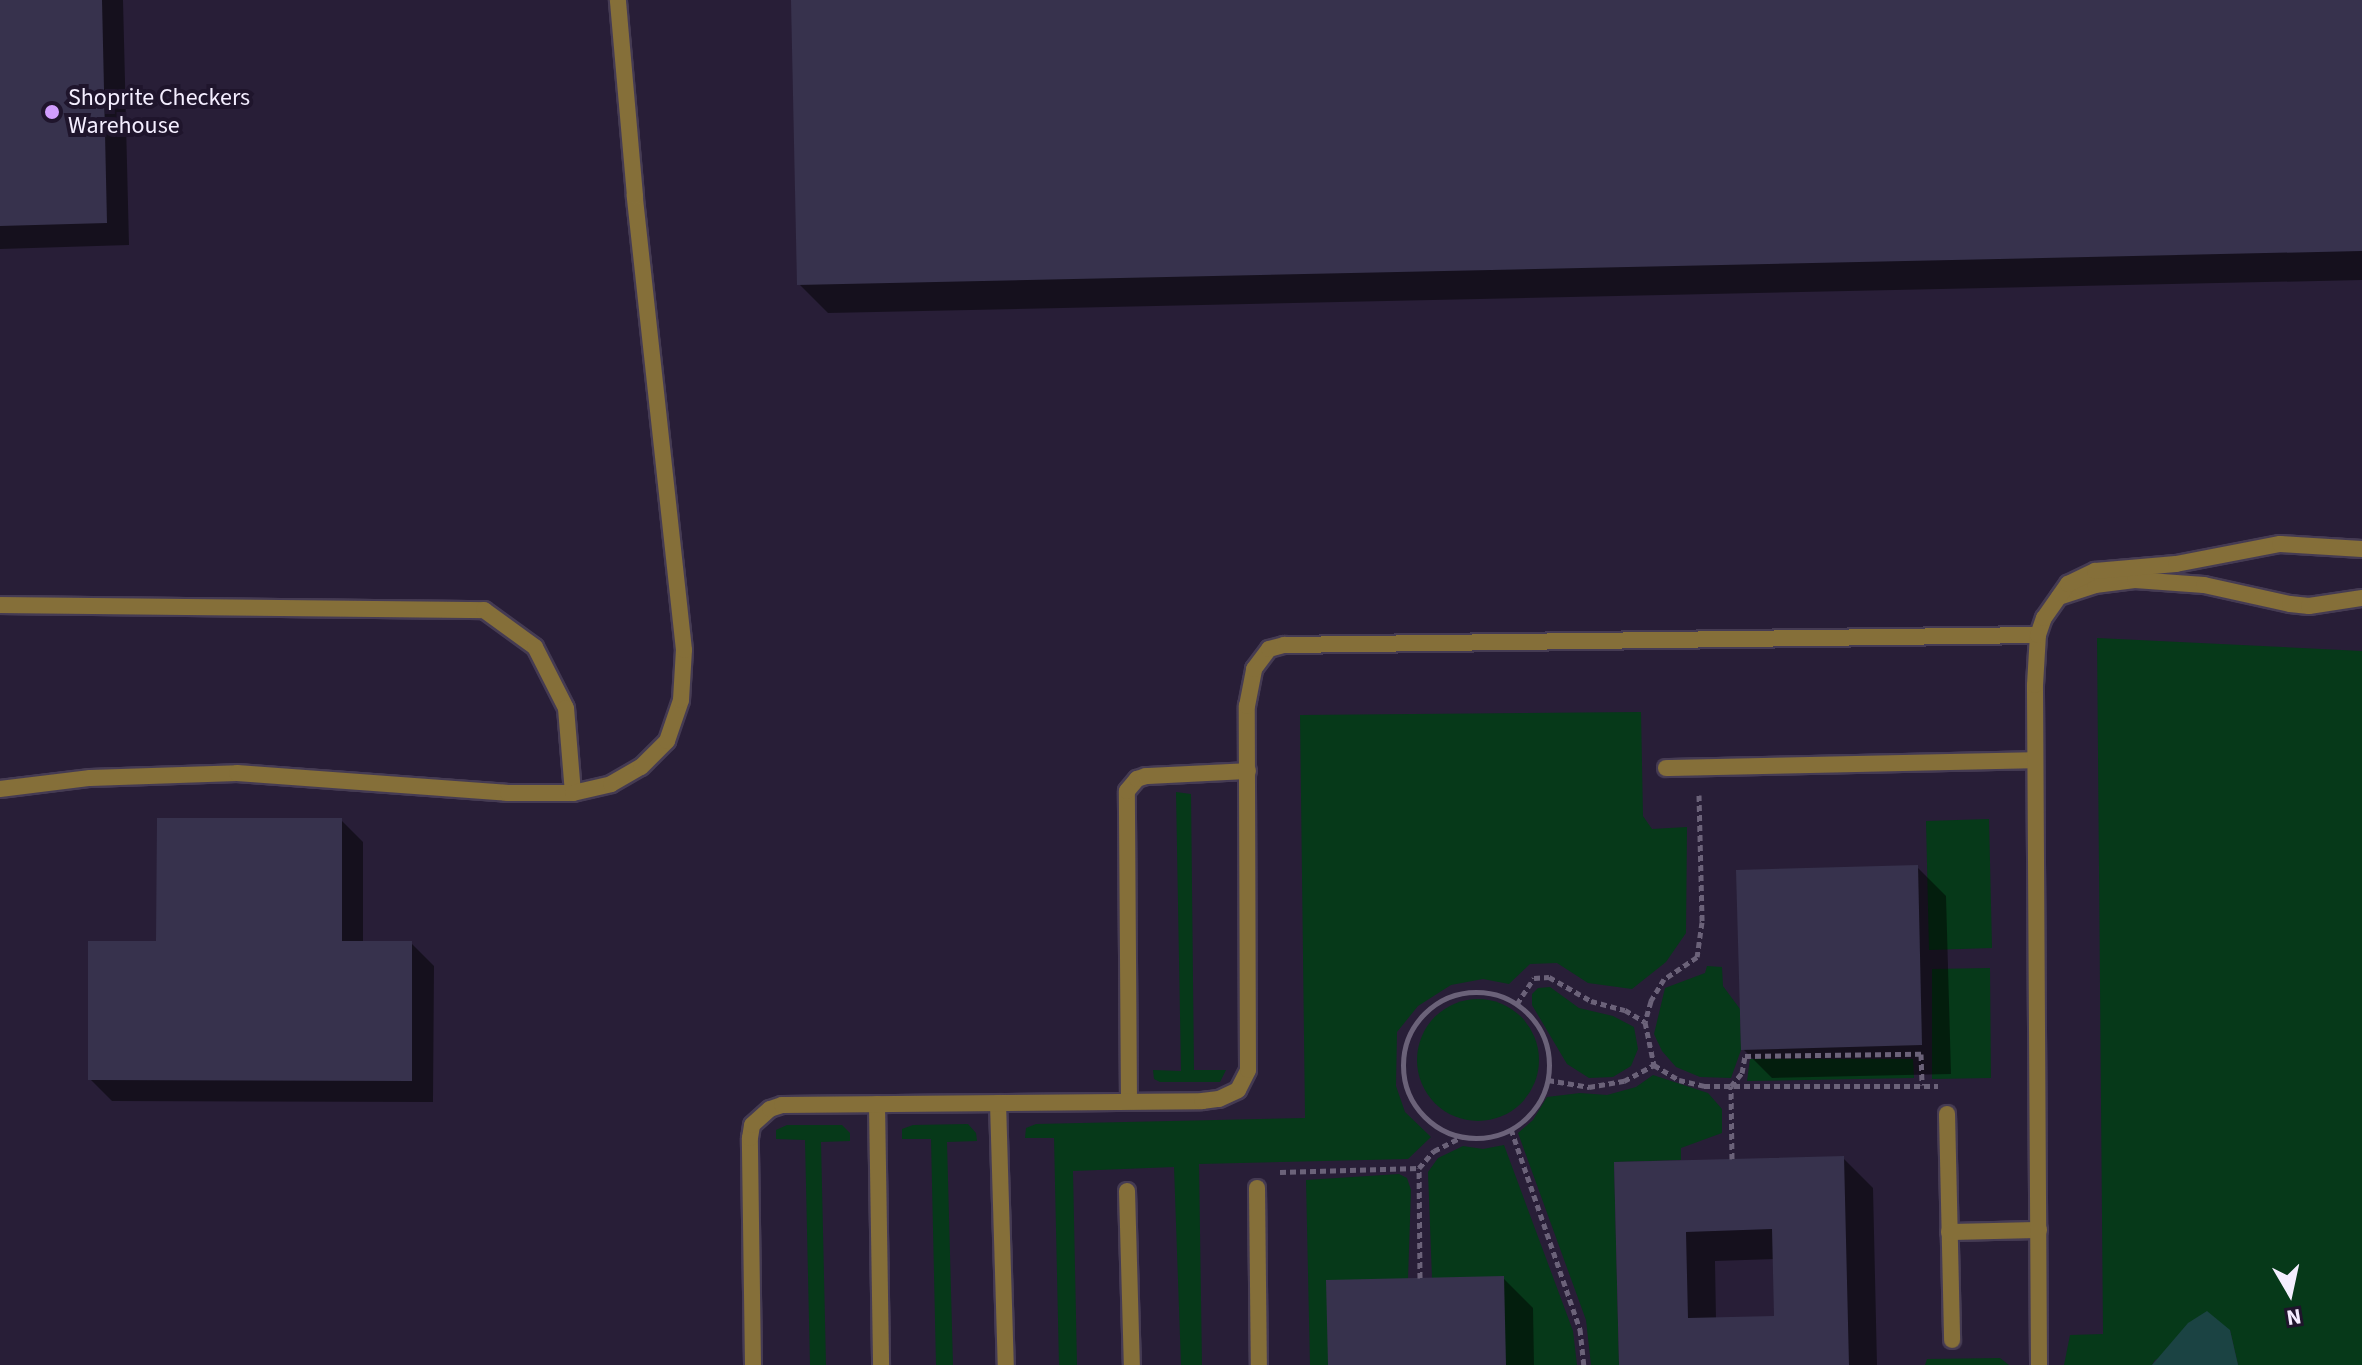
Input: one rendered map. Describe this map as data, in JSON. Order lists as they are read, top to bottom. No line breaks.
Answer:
{"places":["Shoprite Checkers Warehouse"],"north":"bottom"}
